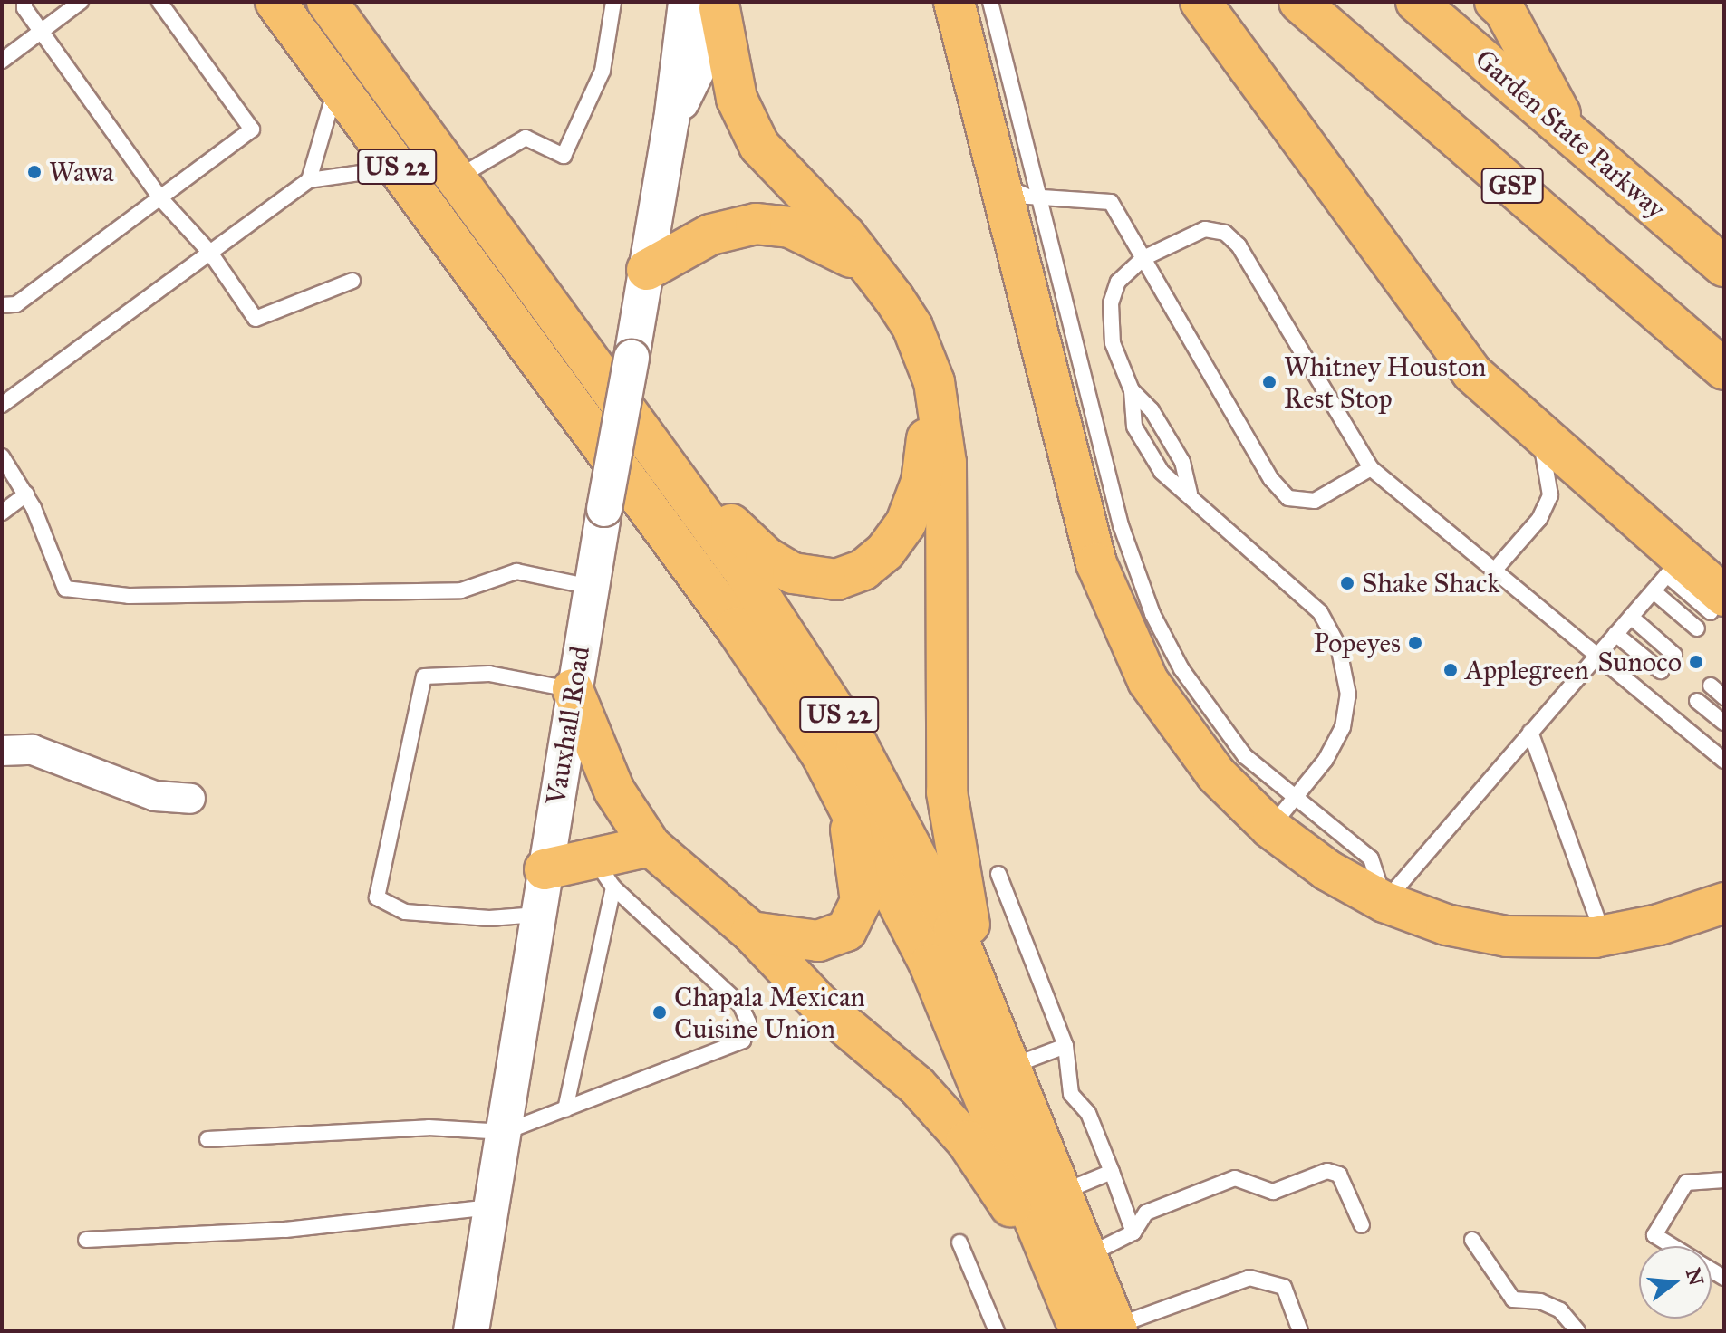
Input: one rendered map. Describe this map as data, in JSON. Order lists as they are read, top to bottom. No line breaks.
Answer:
{"streets":{"highway":["Garden State Parkway","US 22","GSP"],"street":["Vauxhall Road"]},"places":["Wawa","Whitney Houston Rest Stop","Shake Shack","Popeyes","Sunoco","Applegreen","Chapala Mexican Cuisine Union"],"north":"right"}
